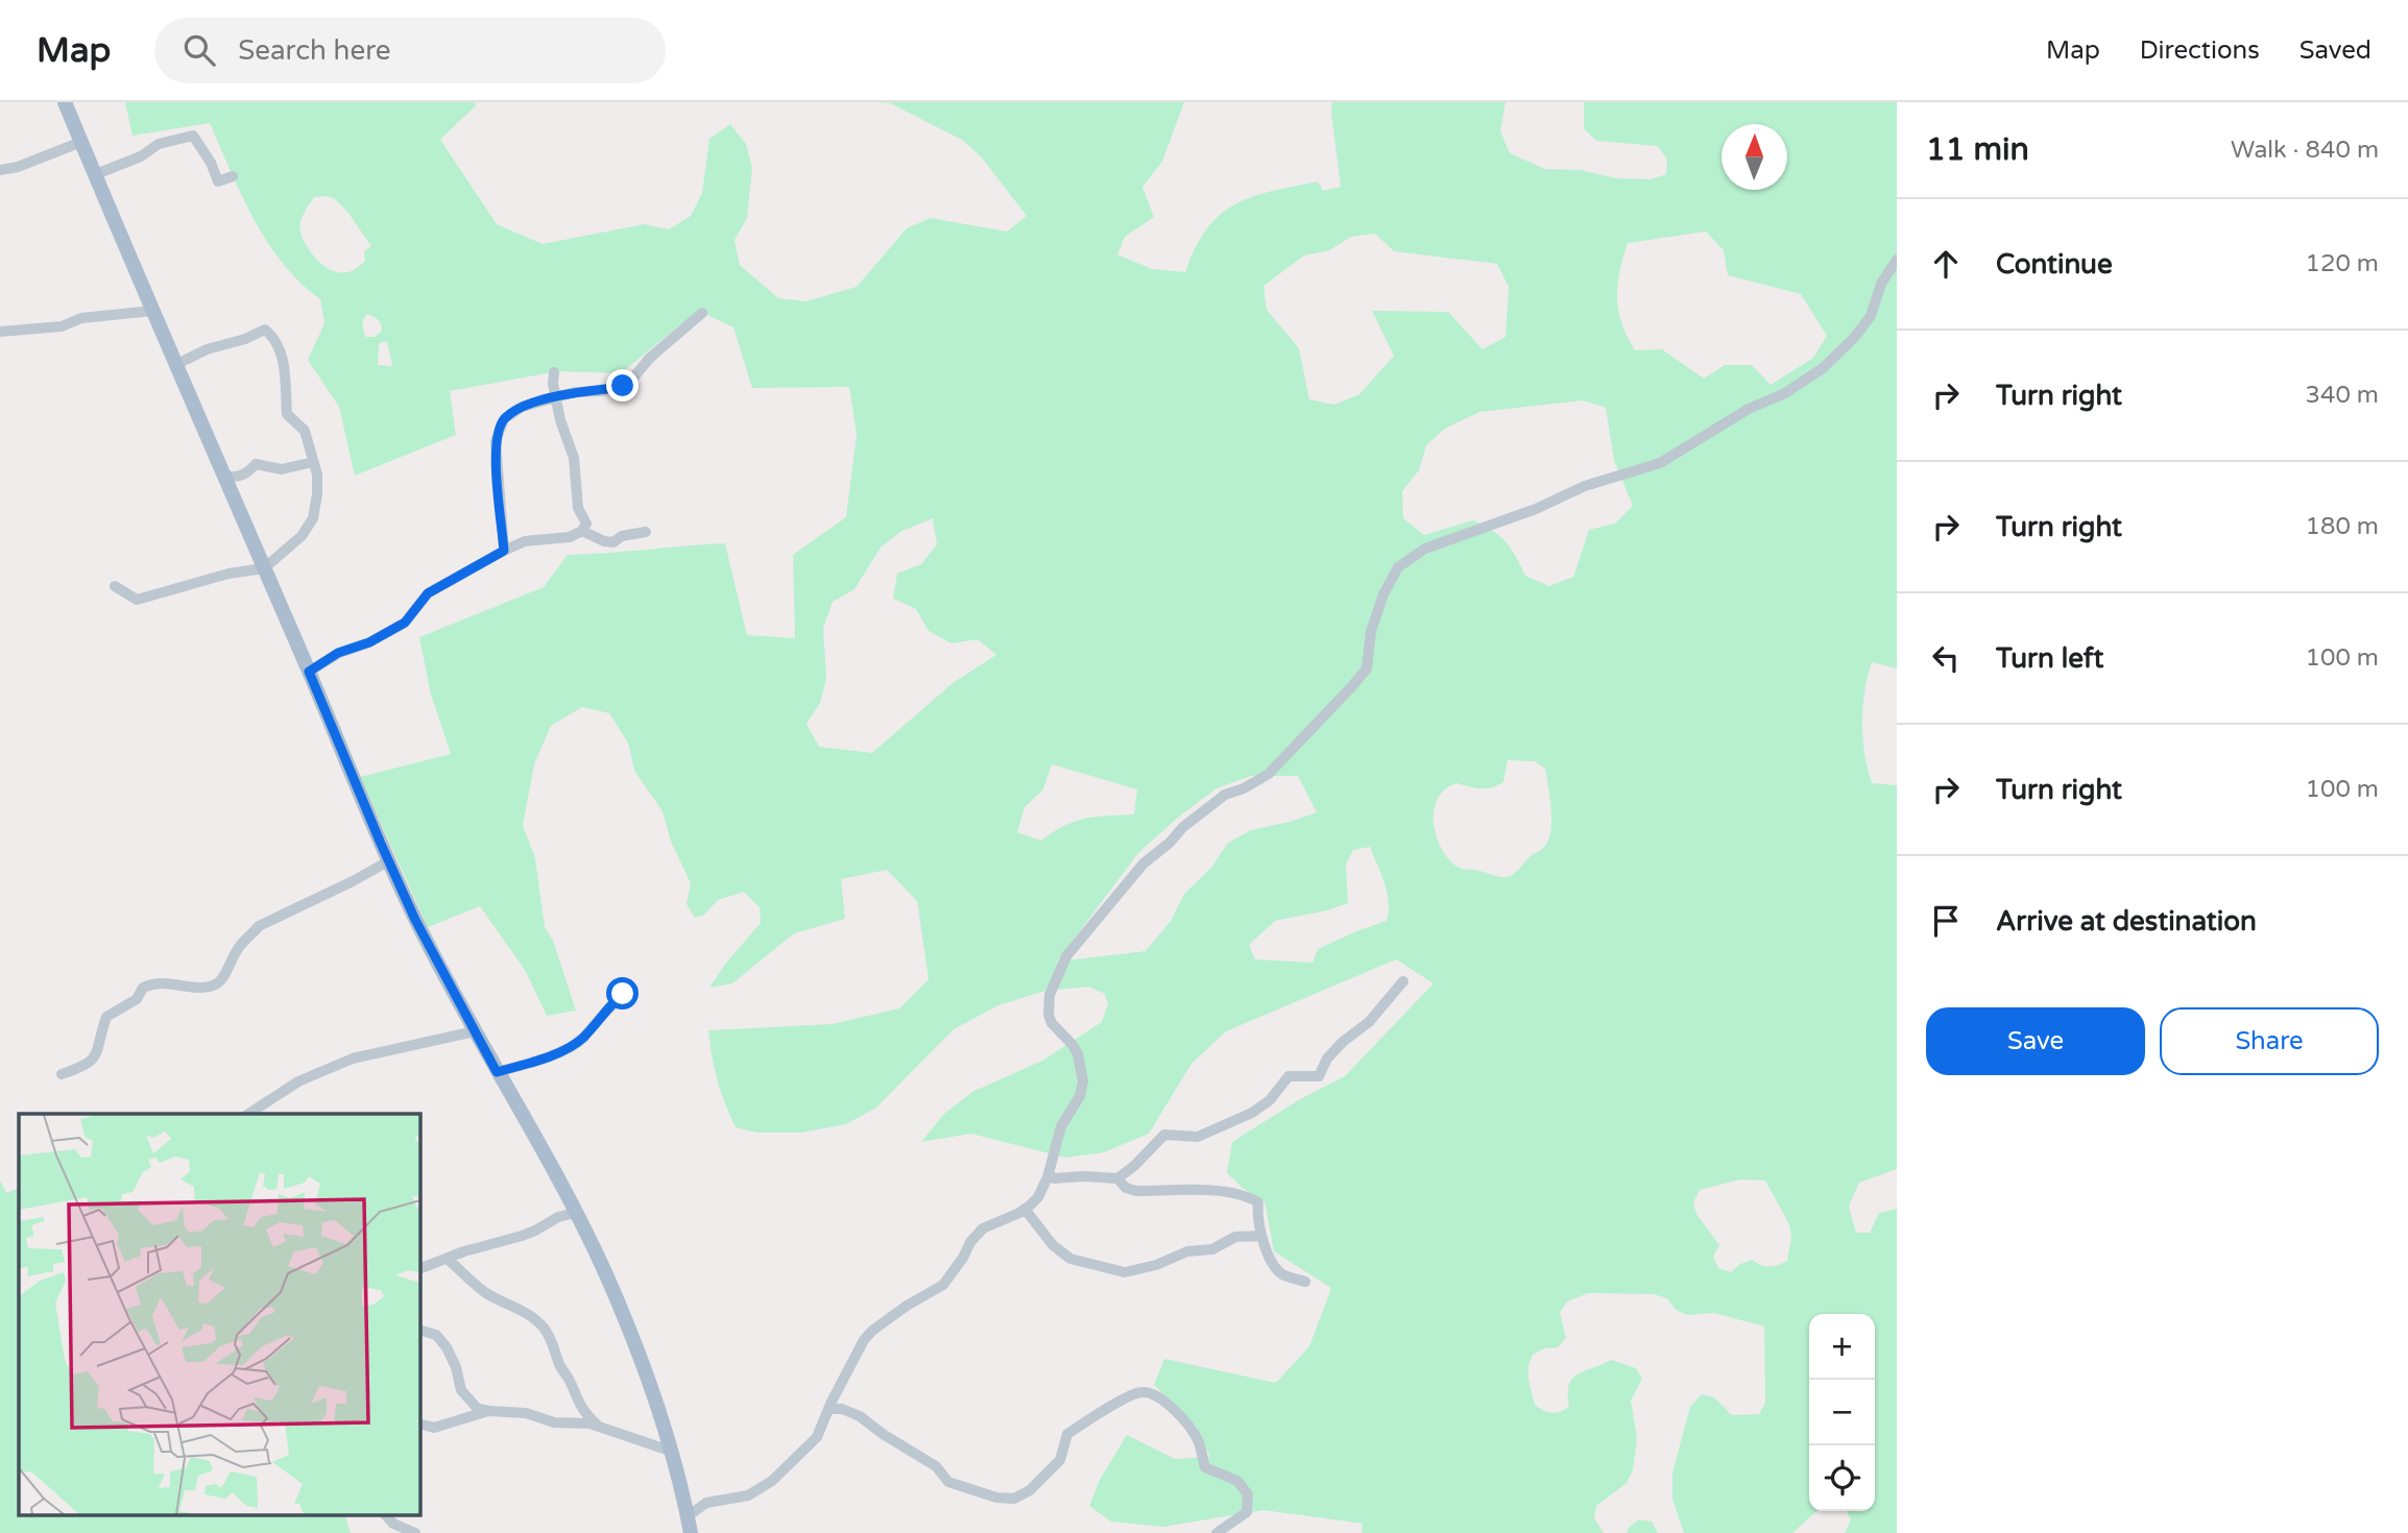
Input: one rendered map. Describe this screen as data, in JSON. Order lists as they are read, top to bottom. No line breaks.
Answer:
{"north":"top","page":{"header":"Map","search":"Search here","nav":["Map","Directions","Saved"],"heading":["11 min","Walk · 840 m"],"list":[["Continue","120 m"],["Turn right","340 m"],["Turn right","180 m"],["Turn left","100 m"],["Turn right","100 m"],"Arrive at destination"],"buttons":["Save","Share"],"map_buttons":["+","−"]}}
